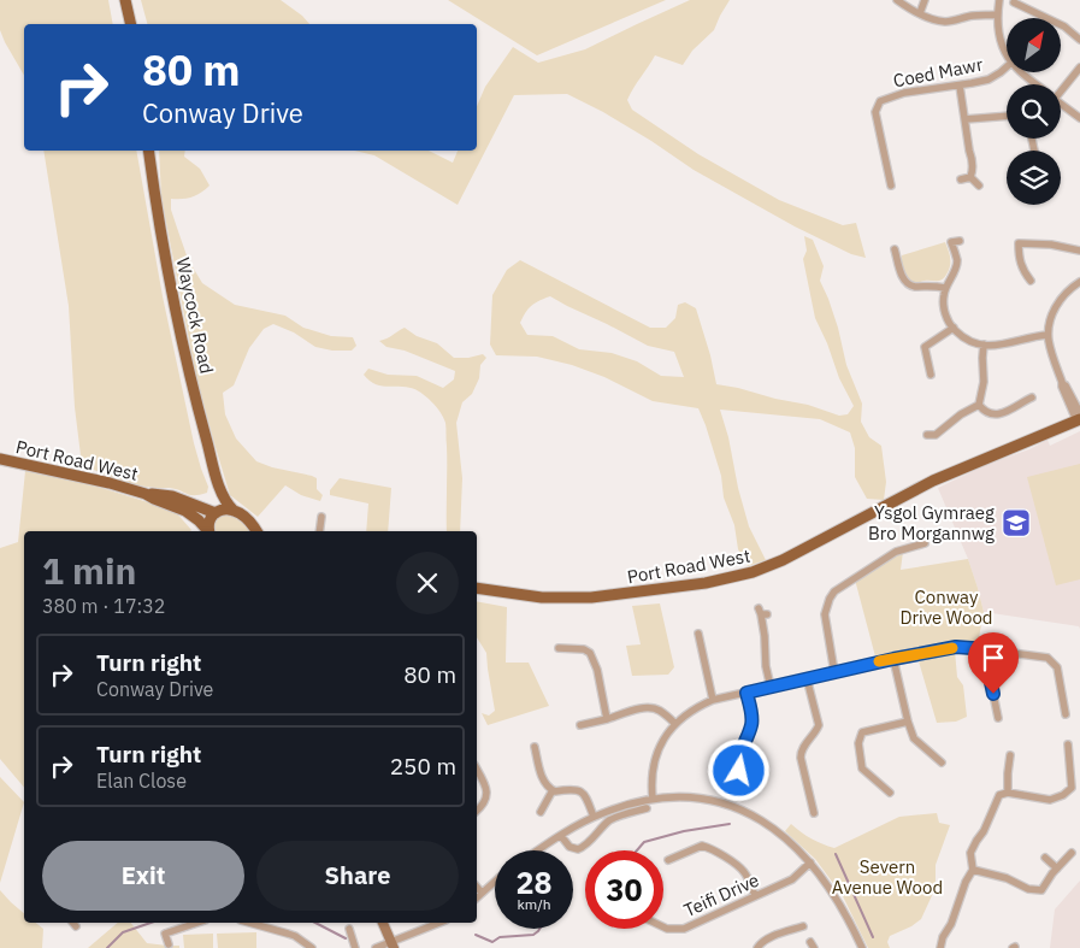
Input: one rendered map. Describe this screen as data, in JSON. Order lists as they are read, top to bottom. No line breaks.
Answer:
{"streets":{"main road":["Waycock Road","Port Road West"],"street":["Coed Mawr","Teifi Drive"]},"crossings":[["Waycock Road","Port Road West"]],"parks":["Conway Drive Wood","Severn Avenue Wood"],"places":{"school or university":["Ysgol Gymraeg Bro Morgannwg"]},"north":"top right","page":{"turn":["80 m","Conway Drive"],"heading":["1 min","380 m · 17:32"],"list":[{"name":"Turn right","note":"Conway Drive","value":"80 m"},{"name":"Turn right","note":"Elan Close","value":"250 m"}],"buttons":["Exit","Share"],"speed":"28 km/h","limit":"30"}}
